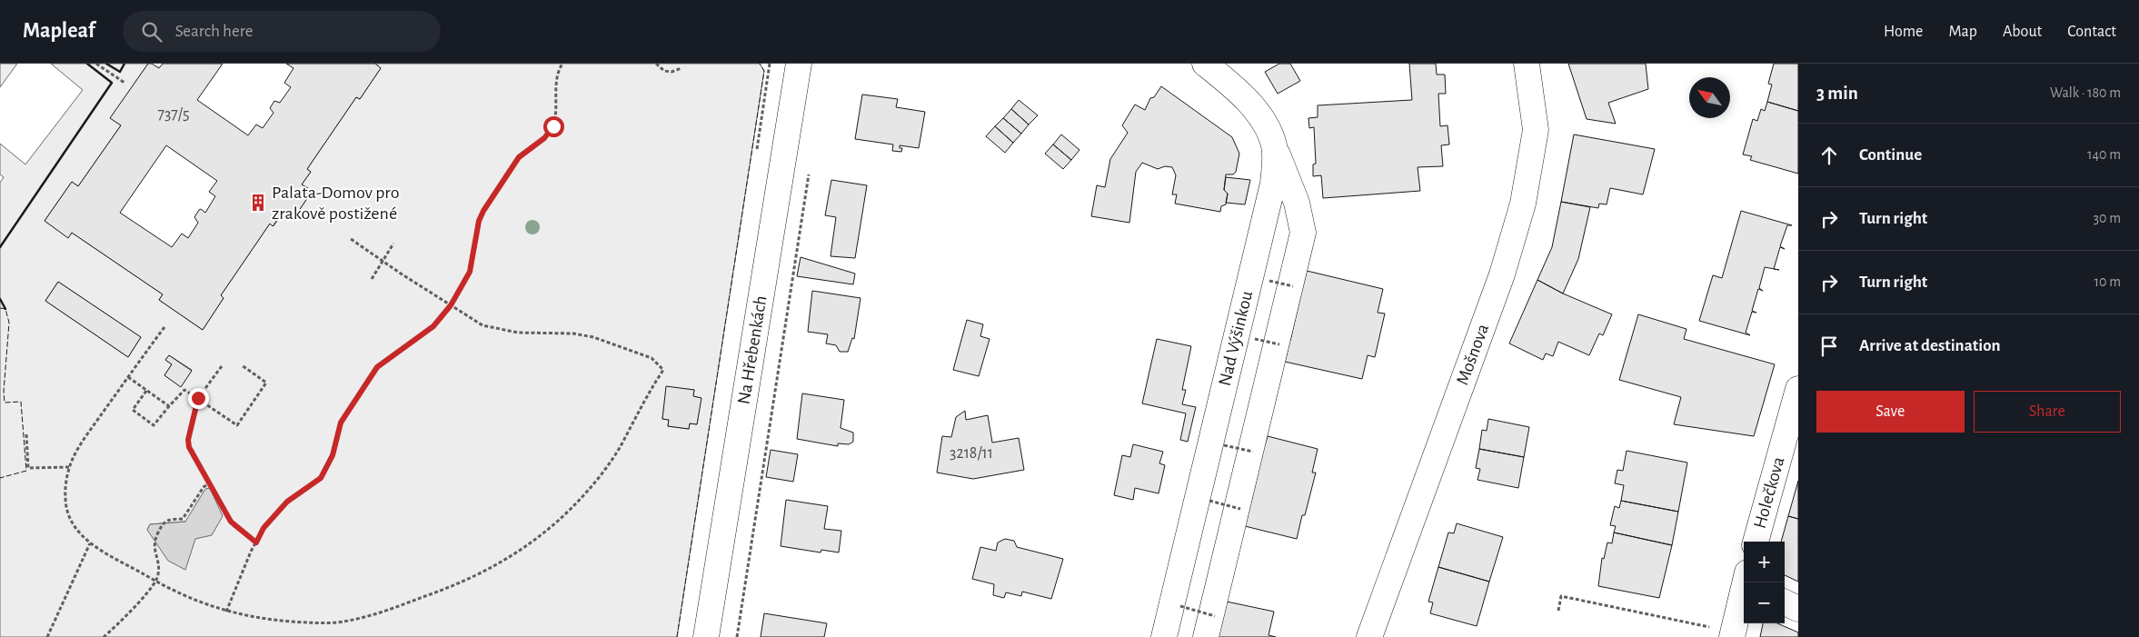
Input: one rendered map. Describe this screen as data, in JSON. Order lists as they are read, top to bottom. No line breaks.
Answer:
{"streets":{"street":["Nad Výšinkou","Na Hřebenkách","Mošnova","Holečkova"]},"places":{"building":["Palata-Domov pro zrakově postižené"]},"house_numbers":["737/5","3218/11"],"north":"top left","page":{"header":"Mapleaf","search":"Search here","nav":["Home","Map","About","Contact"],"heading":["3 min","Walk · 180 m"],"list":[["Continue","140 m"],["Turn right","30 m"],["Turn right","10 m"],"Arrive at destination"],"buttons":["Save","Share"],"map_buttons":["+","−"]}}
